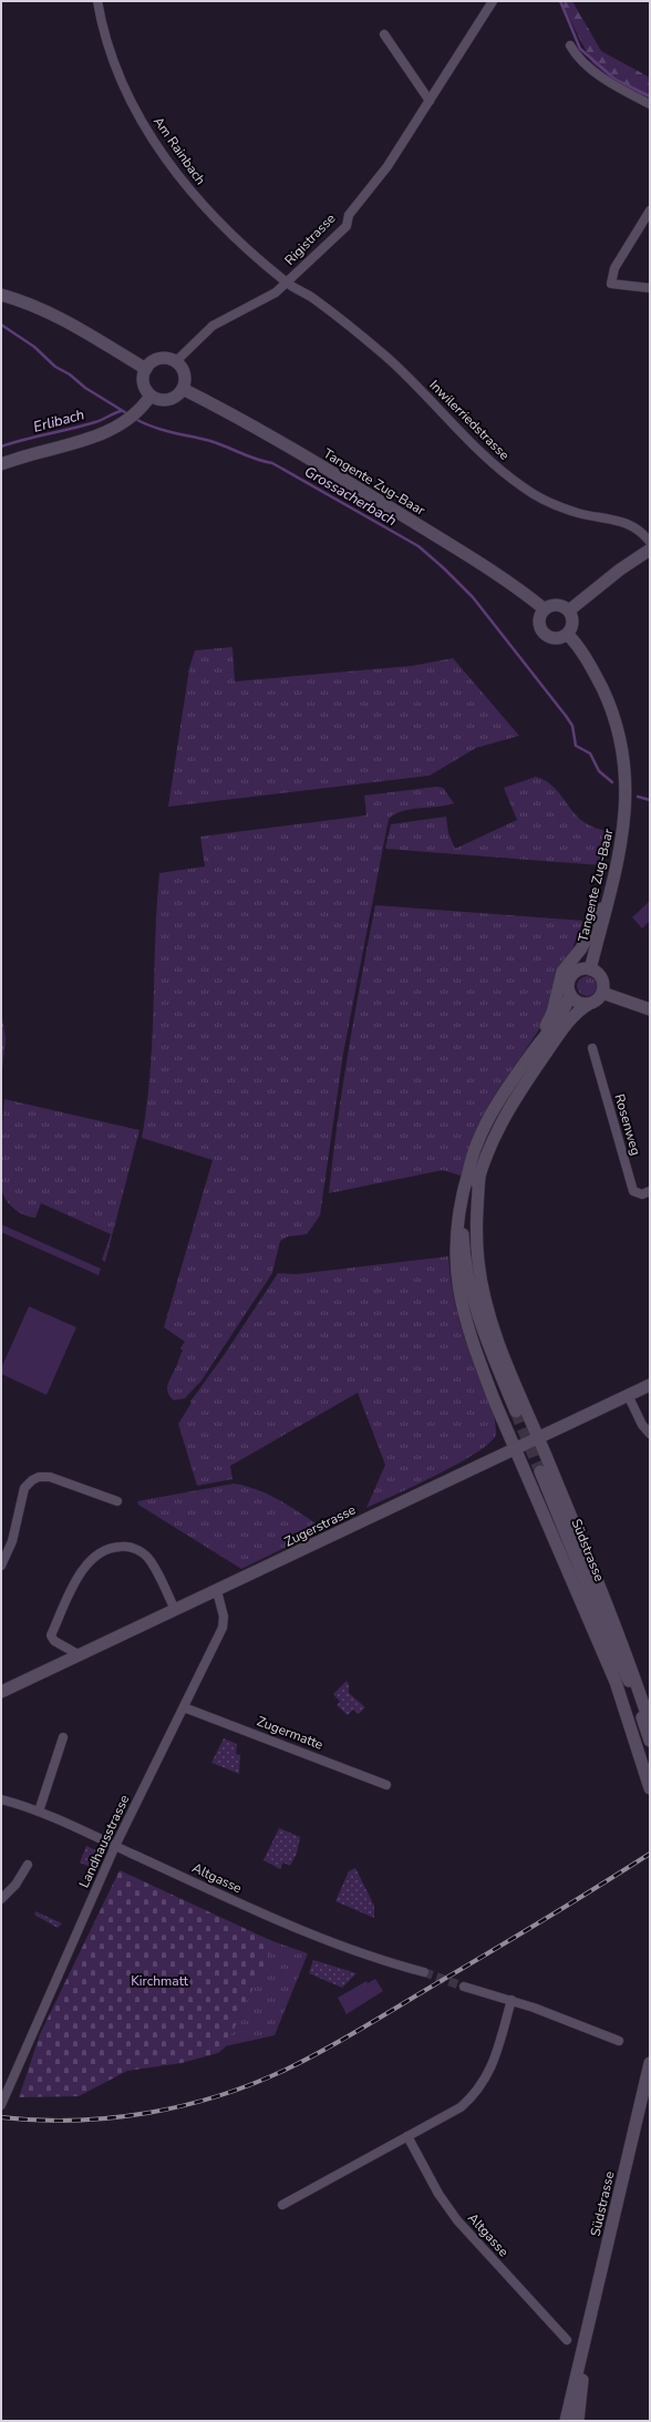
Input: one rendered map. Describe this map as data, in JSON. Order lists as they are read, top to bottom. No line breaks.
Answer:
{"streets":{"main road":["Tangente Zug-Baar","Zugerstrasse","Südstrasse"],"street":["Am Rainbach","Rigistrasse","Inwilerriedstrasse","Rosenweg","Zugermatte","Landhausstrasse","Altgasse"]},"crossings":[["Am Rainbach","Rigistrasse"],["Am Rainbach","Inwilerriedstrasse"],["Rigistrasse","Inwilerriedstrasse"],["Rigistrasse","Tangente Zug-Baar"],["Zugerstrasse","Landhausstrasse"],["Zugermatte","Landhausstrasse"],["Landhausstrasse","Altgasse"]],"water":["Erlibach","Grossacherbach"],"parks":["Kirchmatt"]}
